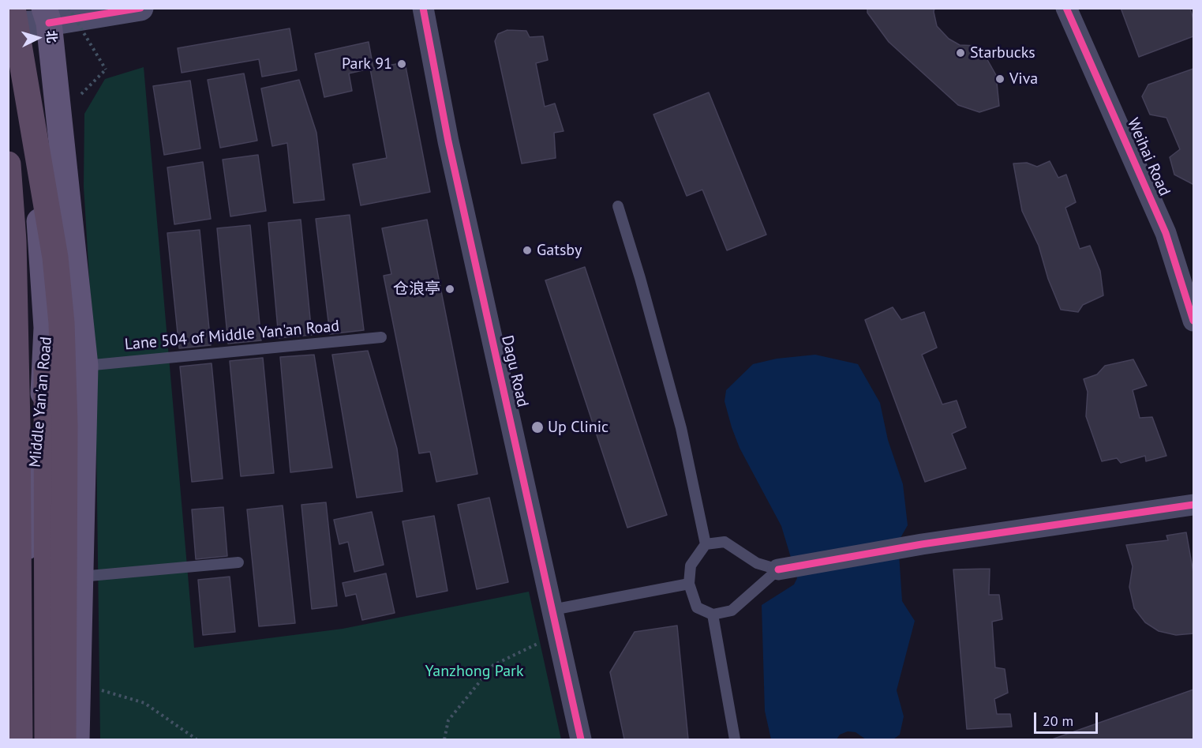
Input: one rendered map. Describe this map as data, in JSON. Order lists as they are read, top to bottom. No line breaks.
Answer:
{"streets":{"main road":["Middle Yan'an Road"],"street":["Weihai Road","Dagu Road"],"lane":["Lane 504 of Middle Yan'an Road"]},"parks":["Yanzhong Park"],"places":["Starbucks","Park 91","Viva","Gatsby","仓浪亭","Up Clinic"],"scale_bar":"20 m","north":"right"}
